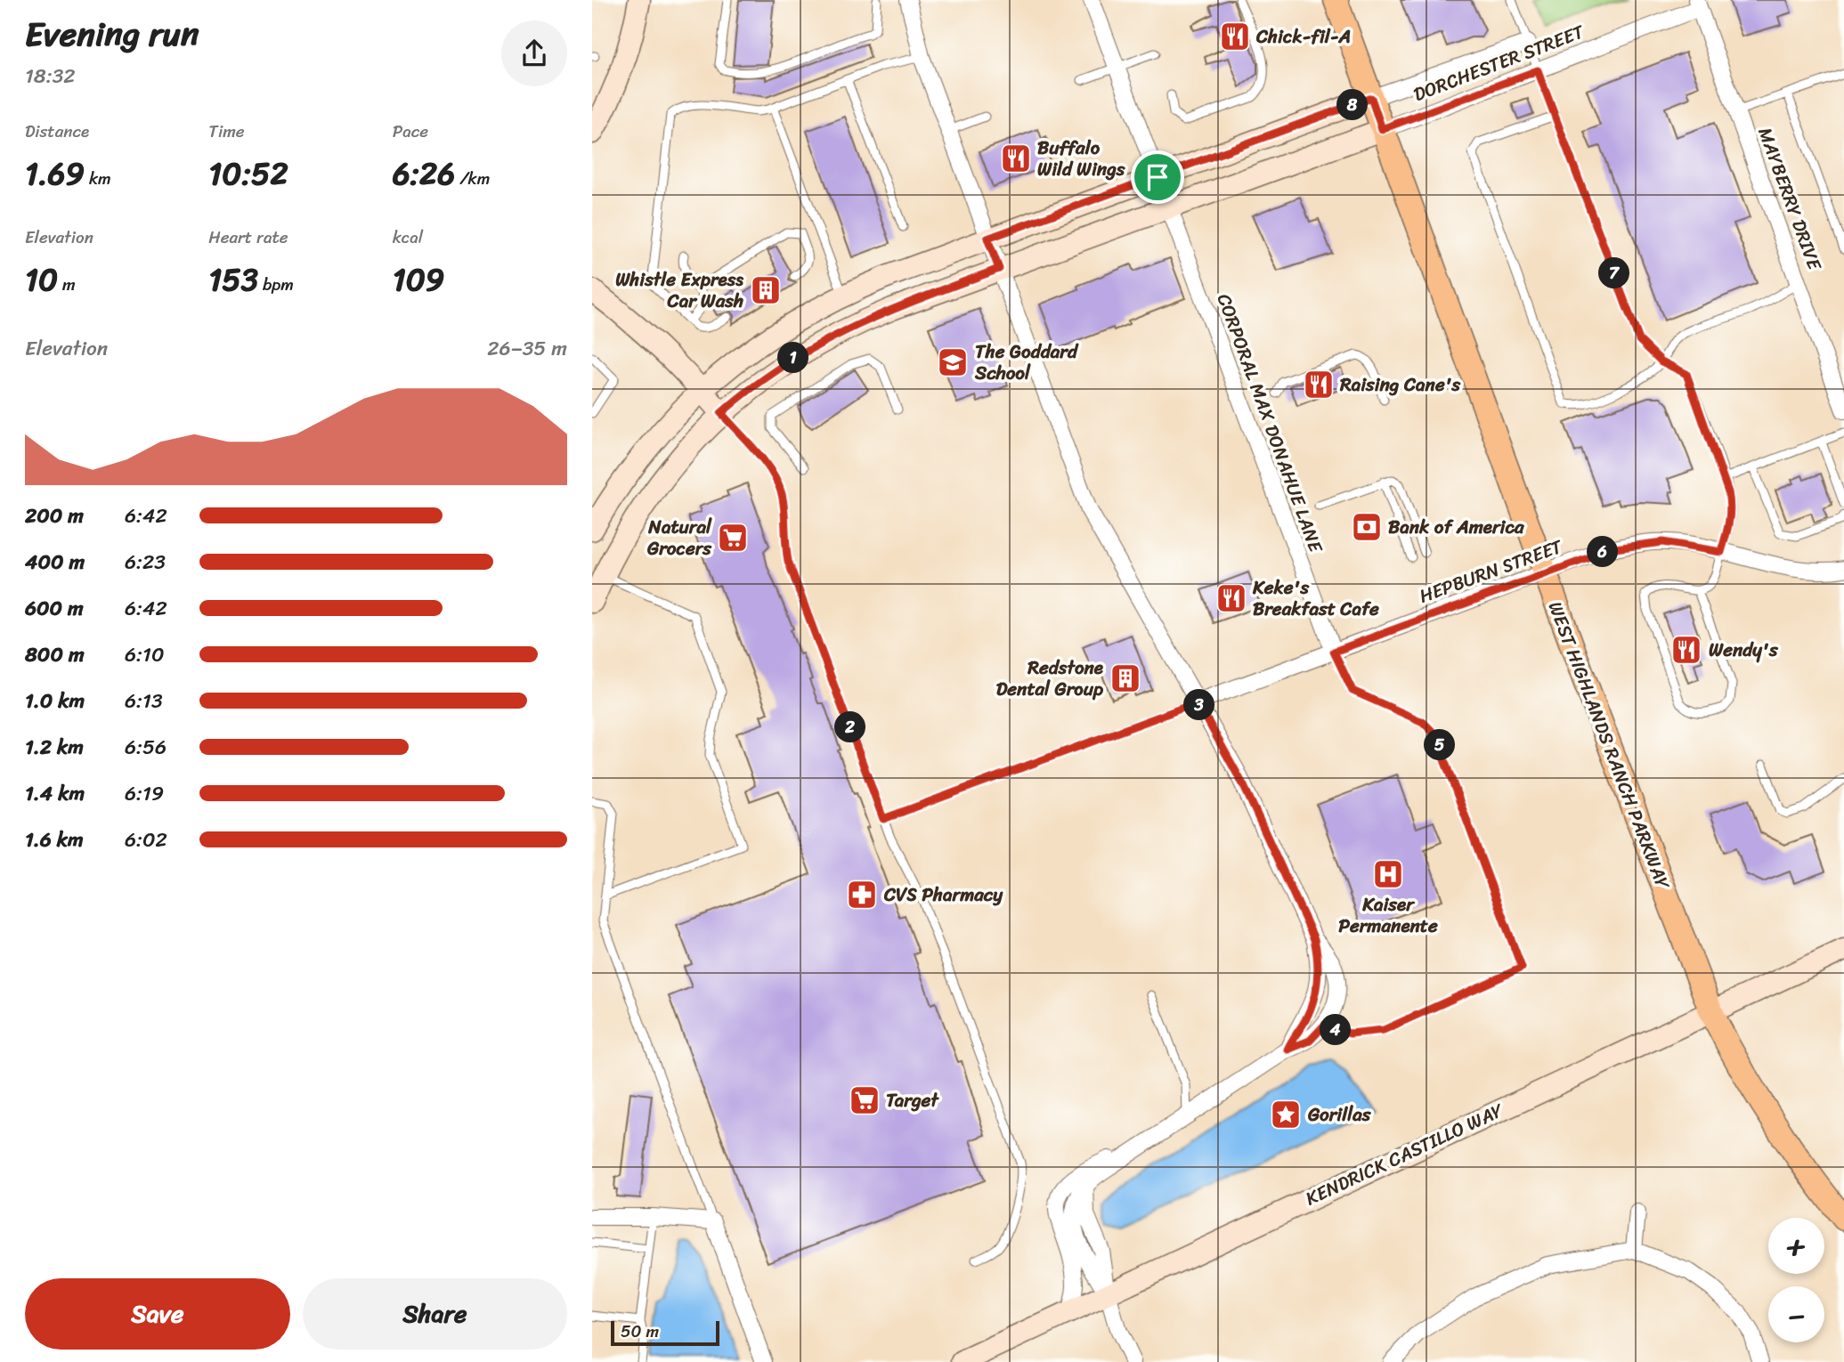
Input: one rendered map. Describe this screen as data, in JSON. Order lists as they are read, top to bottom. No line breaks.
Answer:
{"streets":{"main road":["WEST HIGHLANDS RANCH PARKWAY"],"street":["DORCHESTER STREET","MAYBERRY DRIVE","CORPORAL MAX DONAHUE LANE","HEPBURN STREET","KENDRICK CASTILLO WAY"]},"crossings":[["DORCHESTER STREET","MAYBERRY DRIVE"],["DORCHESTER STREET","WEST HIGHLANDS RANCH PARKWAY"],["CORPORAL MAX DONAHUE LANE","HEPBURN STREET"],["HEPBURN STREET","WEST HIGHLANDS RANCH PARKWAY"],["WEST HIGHLANDS RANCH PARKWAY","KENDRICK CASTILLO WAY"]],"places":{"restaurant":["Chick-fil-A","Buffalo Wild Wings","Raising Cane's","Keke's Breakfast Cafe","Wendy's"],"building":["Whistle Express Car Wash","Redstone Dental Group"],"school or university":["The Goddard School"],"bank":["Bank of America"],"supermarket":["Natural Grocers","Target"],"hospital":["Kaiser Permanente"],"pharmacy":["CVS Pharmacy"],"place":["Gorillas"]},"scale_bar":"50 m","page":{"heading":["Evening run","18:32"],"pins":["8","7","1","6","3","2","5","4"],"stats":[["Distance","1.69 km"],["Time","10:52"],["Pace","6:26 /km"],["Elevation","10 m"],["Heart rate","153 bpm"],["kcal","109"]],"chart":["Elevation","26–35 m"],"list":[{"name":"200 m","note":"6:42"},{"name":"400 m","note":"6:23"},{"name":"600 m","note":"6:42"},{"name":"800 m","note":"6:10"},{"name":"1.0 km","note":"6:13"},{"name":"1.2 km","note":"6:56"},{"name":"1.4 km","note":"6:19"},{"name":"1.6 km","note":"6:02"}],"map_buttons":["+","−"],"buttons":["Save","Share"],"scale":"50 m"}}
